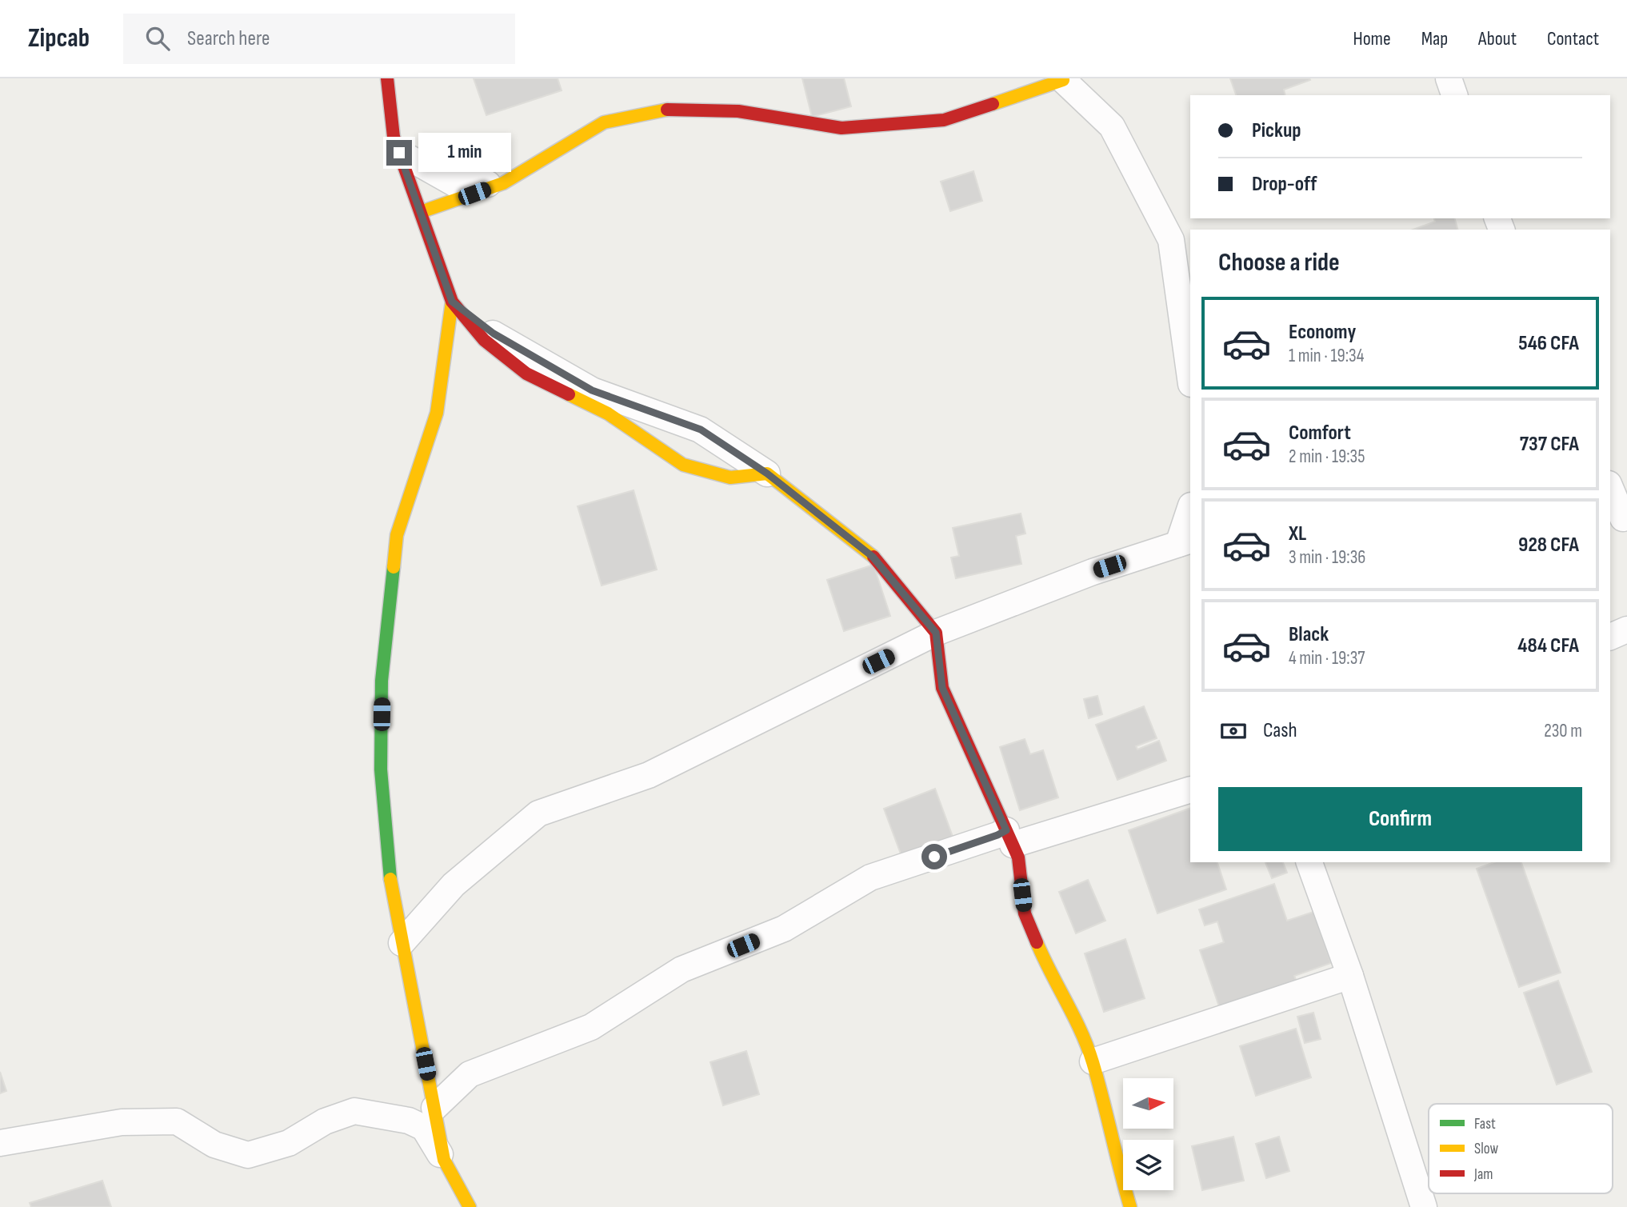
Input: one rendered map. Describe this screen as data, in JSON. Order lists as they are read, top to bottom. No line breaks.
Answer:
{"legend":["Fast","Slow","Jam"],"north":"right","page":{"header":"Zipcab","search":"Search here","nav":["Home","Map","About","Contact"],"banner":["Pickup","Drop-off"],"bubble":"1 min","heading":"Choose a ride","list":[{"name":"Economy","note":"1 min · 19:34","value":"546 CFA"},{"name":"Comfort","note":"2 min · 19:35","value":"737 CFA"},{"name":"XL","note":"3 min · 19:36","value":"928 CFA"},{"name":"Black","note":"4 min · 19:37","value":"484 CFA"}],"pay":["Cash","230 m"],"buttons":"Confirm"}}
